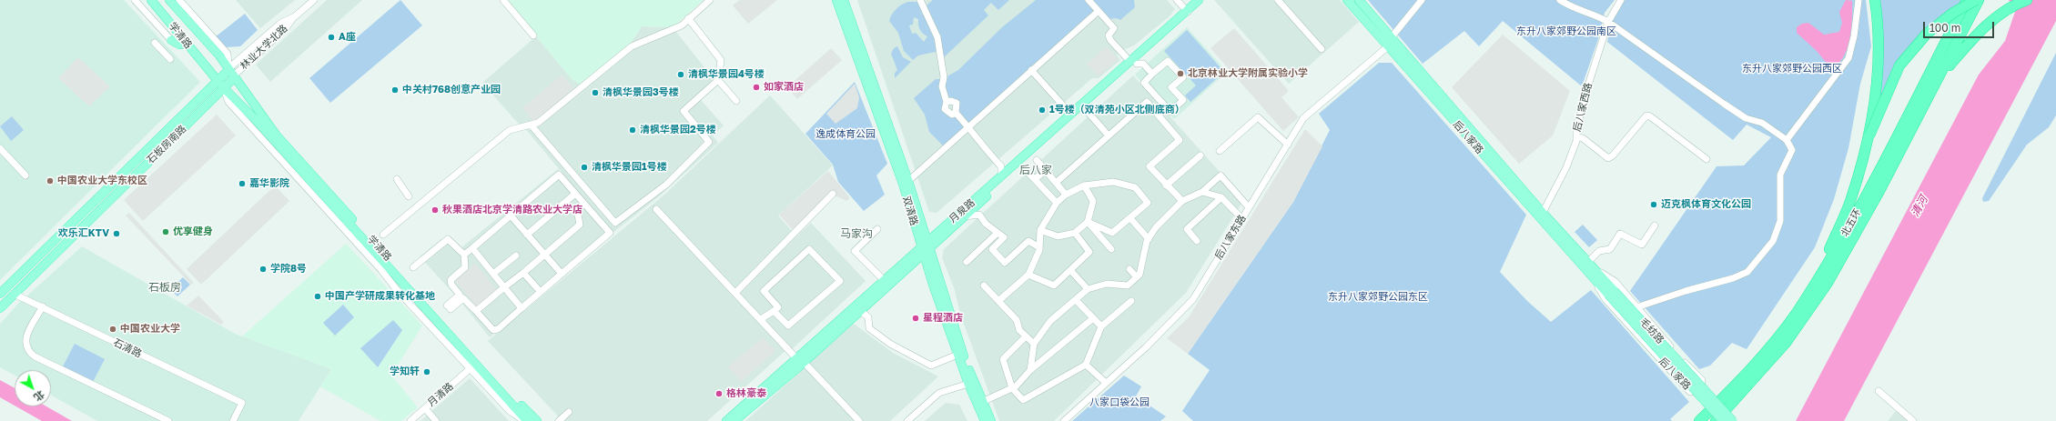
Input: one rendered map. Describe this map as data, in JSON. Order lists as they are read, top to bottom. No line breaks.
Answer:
{"streets":{"highway":["北五环"],"main road":["学清路","后八家路","石板房南路","双清路","月泉路","毛纺路"],"street":["林业大学北路","后八家西路","后八家东路","石清路","月清路"]},"crossings":[["学清路","林业大学北路"],["学清路","石板房南路"],["学清路","月清路"],["林业大学北路","石板房南路"],["后八家西路","后八家路"],["后八家路","后八家东路"],["后八家路","毛纺路"],["石板房南路","石清路"],["双清路","月泉路"]],"districts":["后八家","马家沟","石板房"],"water":["清河"],"parks":["东升八家郊野公园南区","东升八家郊野公园西区","逸成体育公园","东升八家郊野公园东区","八家口袋公园"],"places":["A座","北京林业大学附属实验小学","清枫华景园4号楼","如家酒店","中关村768创意产业园","清枫华景园3号楼","1号楼（双清苑小区北侧底商）","清枫华景园2号楼","清枫华景园1号楼","中国农业大学东校区","嘉华影院","迈克枫体育文化公园","秋果酒店北京学清路农业大学店","优享健身","欢乐汇KTV","学院8号","中国产学研成果转化基地","星程酒店","中国农业大学","学知轩","格林豪泰"],"scale_bar":"100 m","north":"bottom right"}
